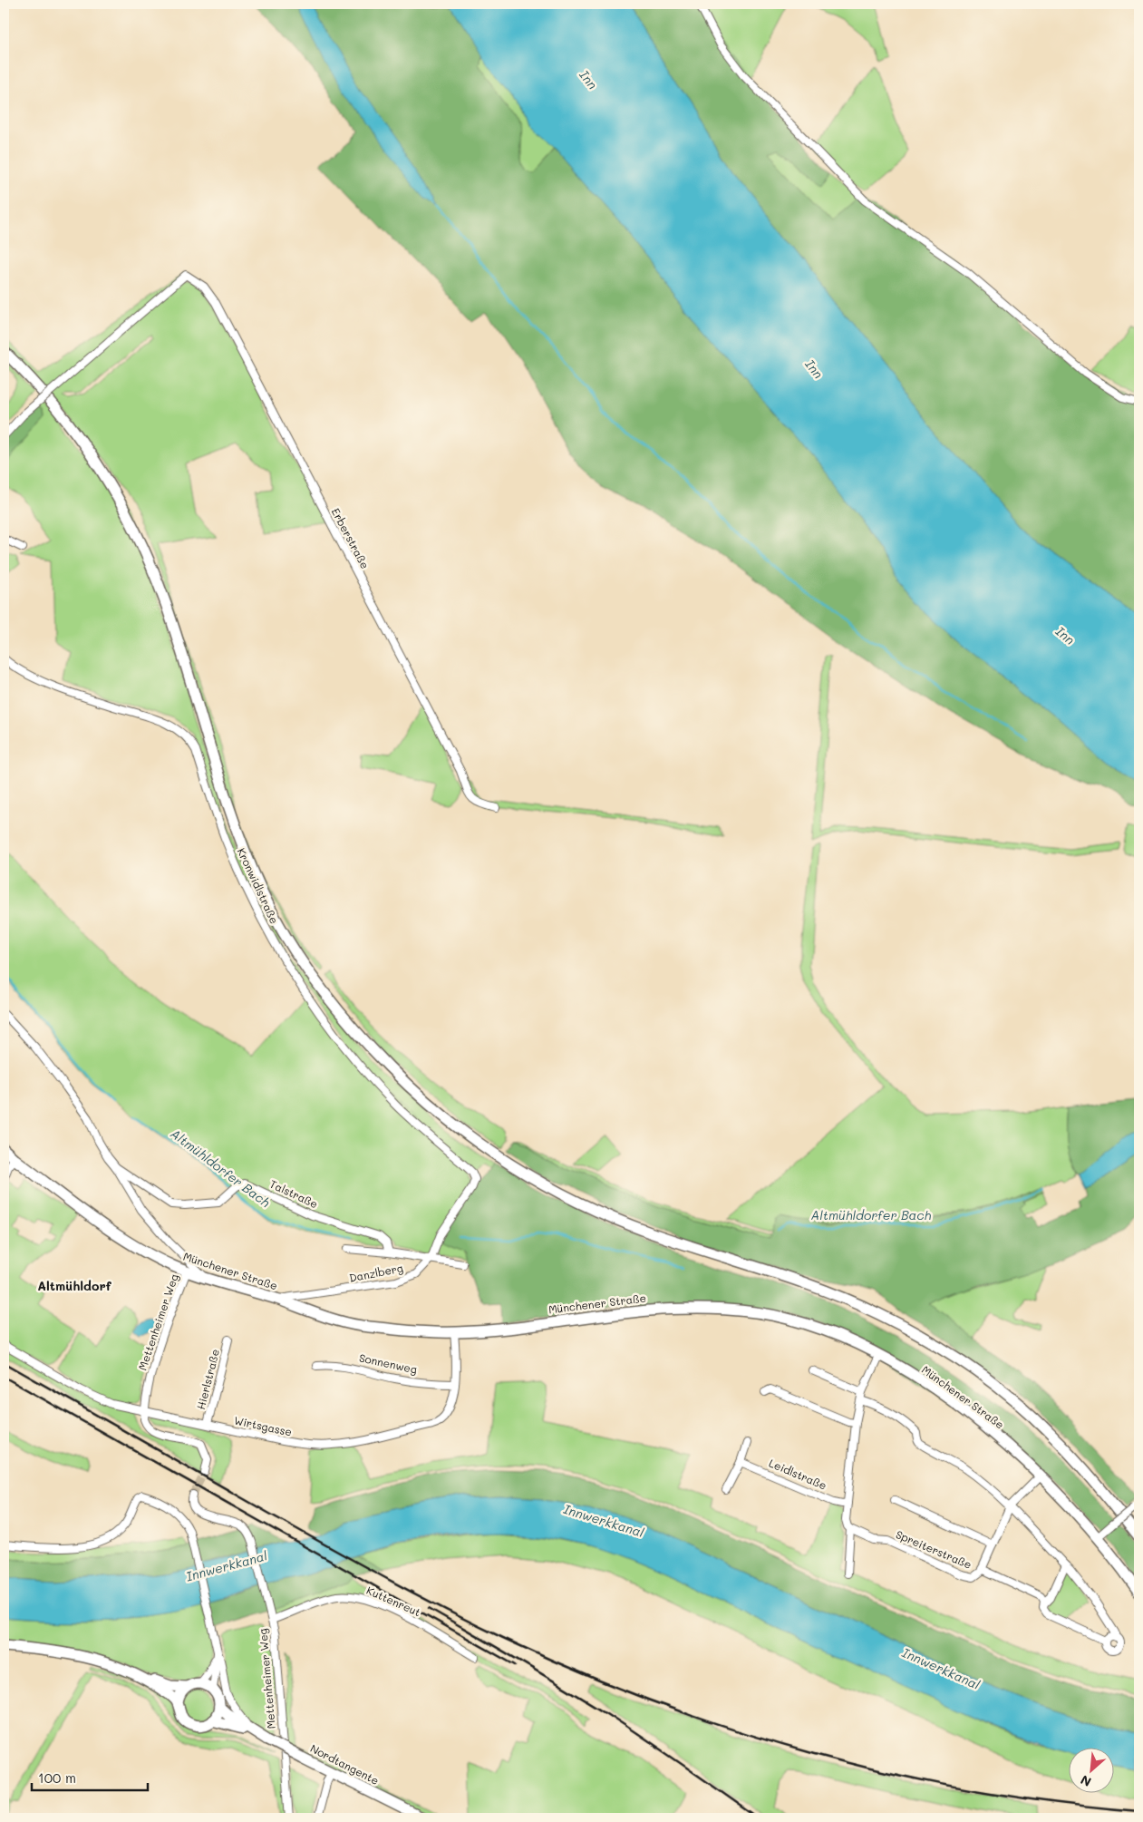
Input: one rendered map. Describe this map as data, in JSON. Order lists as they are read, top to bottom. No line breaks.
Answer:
{"streets":{"main road":["Münchener Straße","Nordtangente"],"street":["Erberstraße","Kronwidlstraße","Talstraße","Danzlberg","Mettenheimer Weg","Sonnenweg","Hierlstraße","Wirtsgasse","Leidlstraße","Spreiterstraße","Kuttenreut"]},"crossings":[["Kronwidlstraße","Danzlberg"],["Talstraße","Münchener Straße"],["Münchener Straße","Danzlberg"],["Münchener Straße","Mettenheimer Weg"],["Münchener Straße","Wirtsgasse"],["Münchener Straße","Spreiterstraße"],["Mettenheimer Weg","Wirtsgasse"],["Mettenheimer Weg","Kuttenreut"],["Sonnenweg","Wirtsgasse"],["Hierlstraße","Wirtsgasse"]],"districts":["Altmühldorf"],"water":["Inn","Altmühldorfer Bach","Innwerkkanal"],"scale_bar":"100 m","north":"bottom left"}
